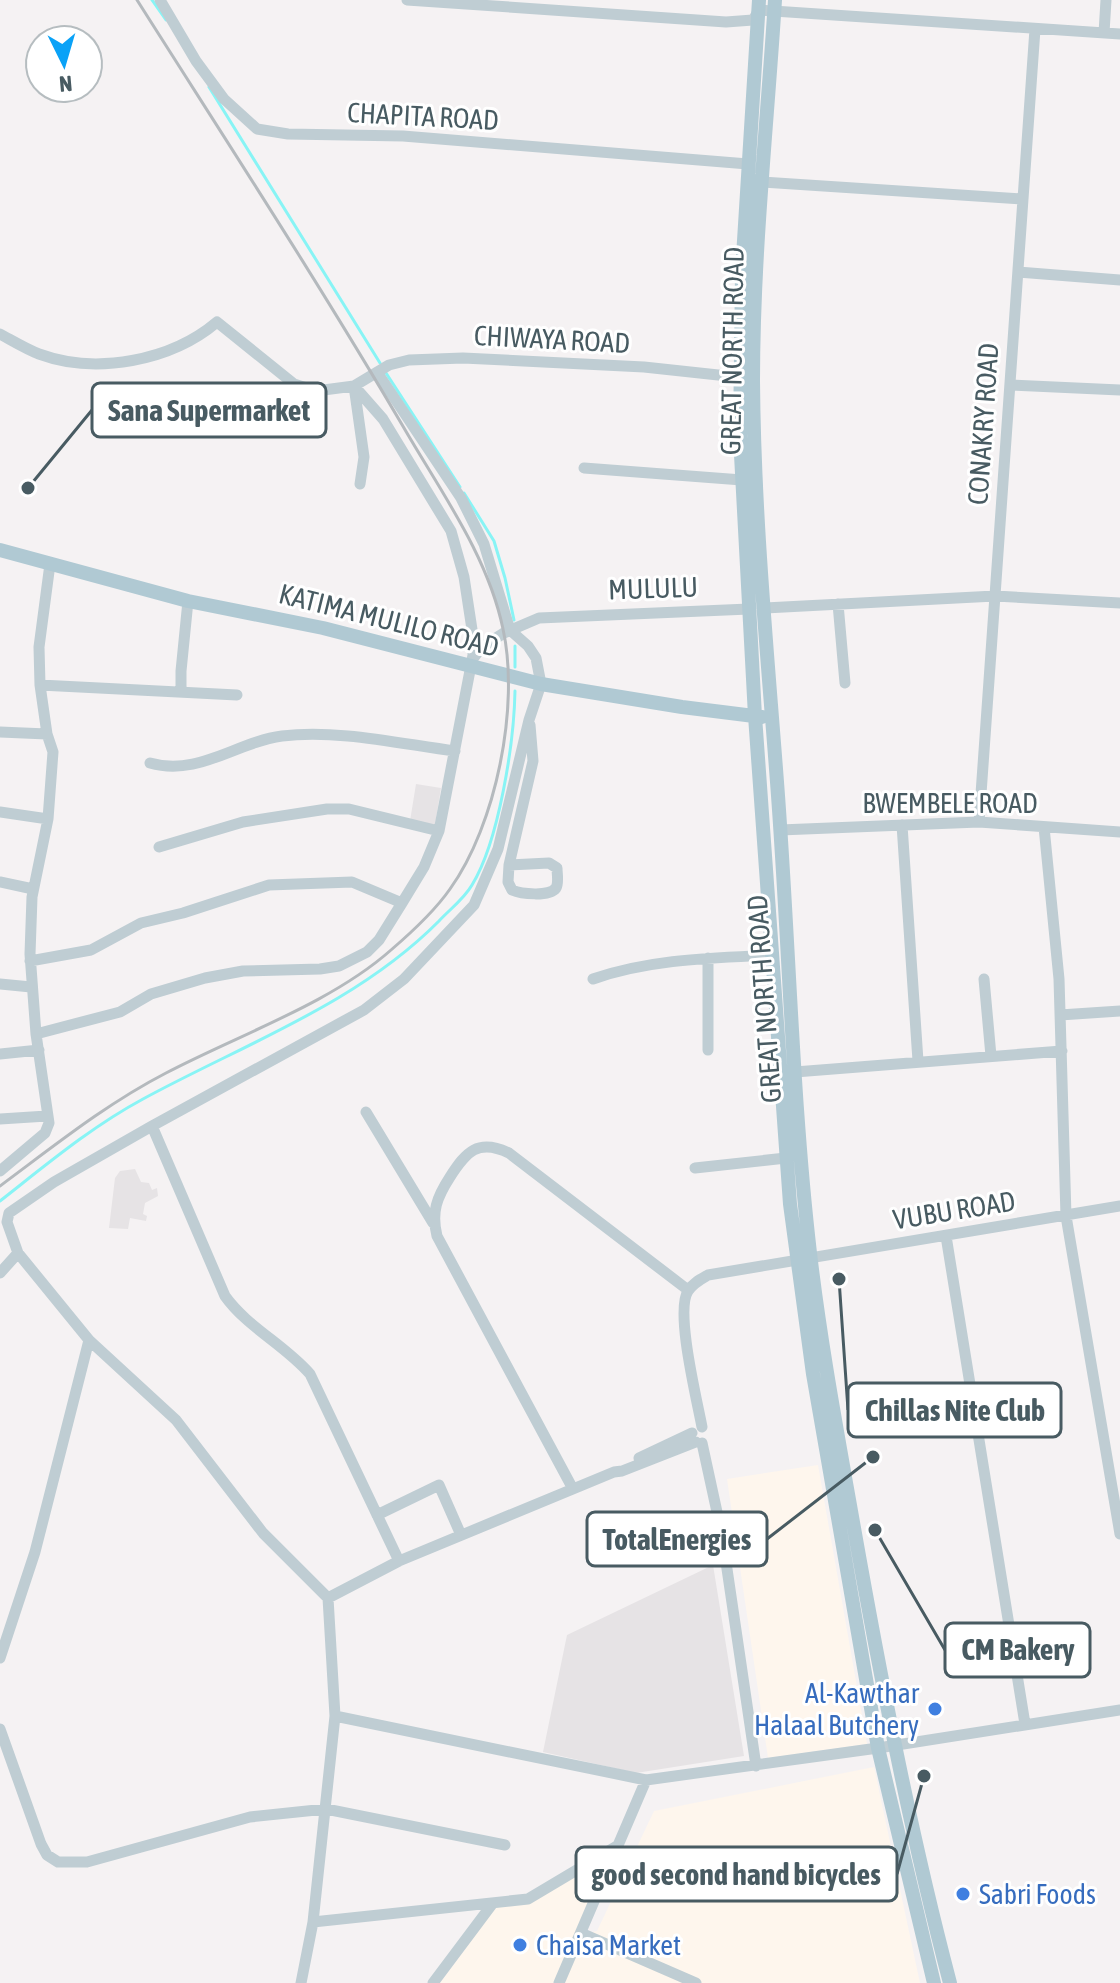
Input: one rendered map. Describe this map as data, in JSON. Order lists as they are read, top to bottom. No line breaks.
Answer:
{"streets":{"main road":["GREAT NORTH ROAD","KATIMA MULILO ROAD"],"street":["CHAPITA ROAD","CHIWAYA ROAD","CONAKRY ROAD","MULULU","BWEMBELE ROAD","VUBU ROAD"]},"crossings":[["CHAPITA ROAD","GREAT NORTH ROAD"],["CHIWAYA ROAD","GREAT NORTH ROAD"],["GREAT NORTH ROAD","MULULU"],["GREAT NORTH ROAD","KATIMA MULILO ROAD"],["GREAT NORTH ROAD","BWEMBELE ROAD"],["GREAT NORTH ROAD","VUBU ROAD"],["CONAKRY ROAD","BWEMBELE ROAD"],["MULULU","KATIMA MULILO ROAD"]],"places":["Sana Supermarket","Chillas Nite Club","TotalEnergies","CM Bakery","Al-Kawthar Halaal Butchery","good second hand bicycles","Sabri Foods","Chaisa Market"],"north":"bottom"}
